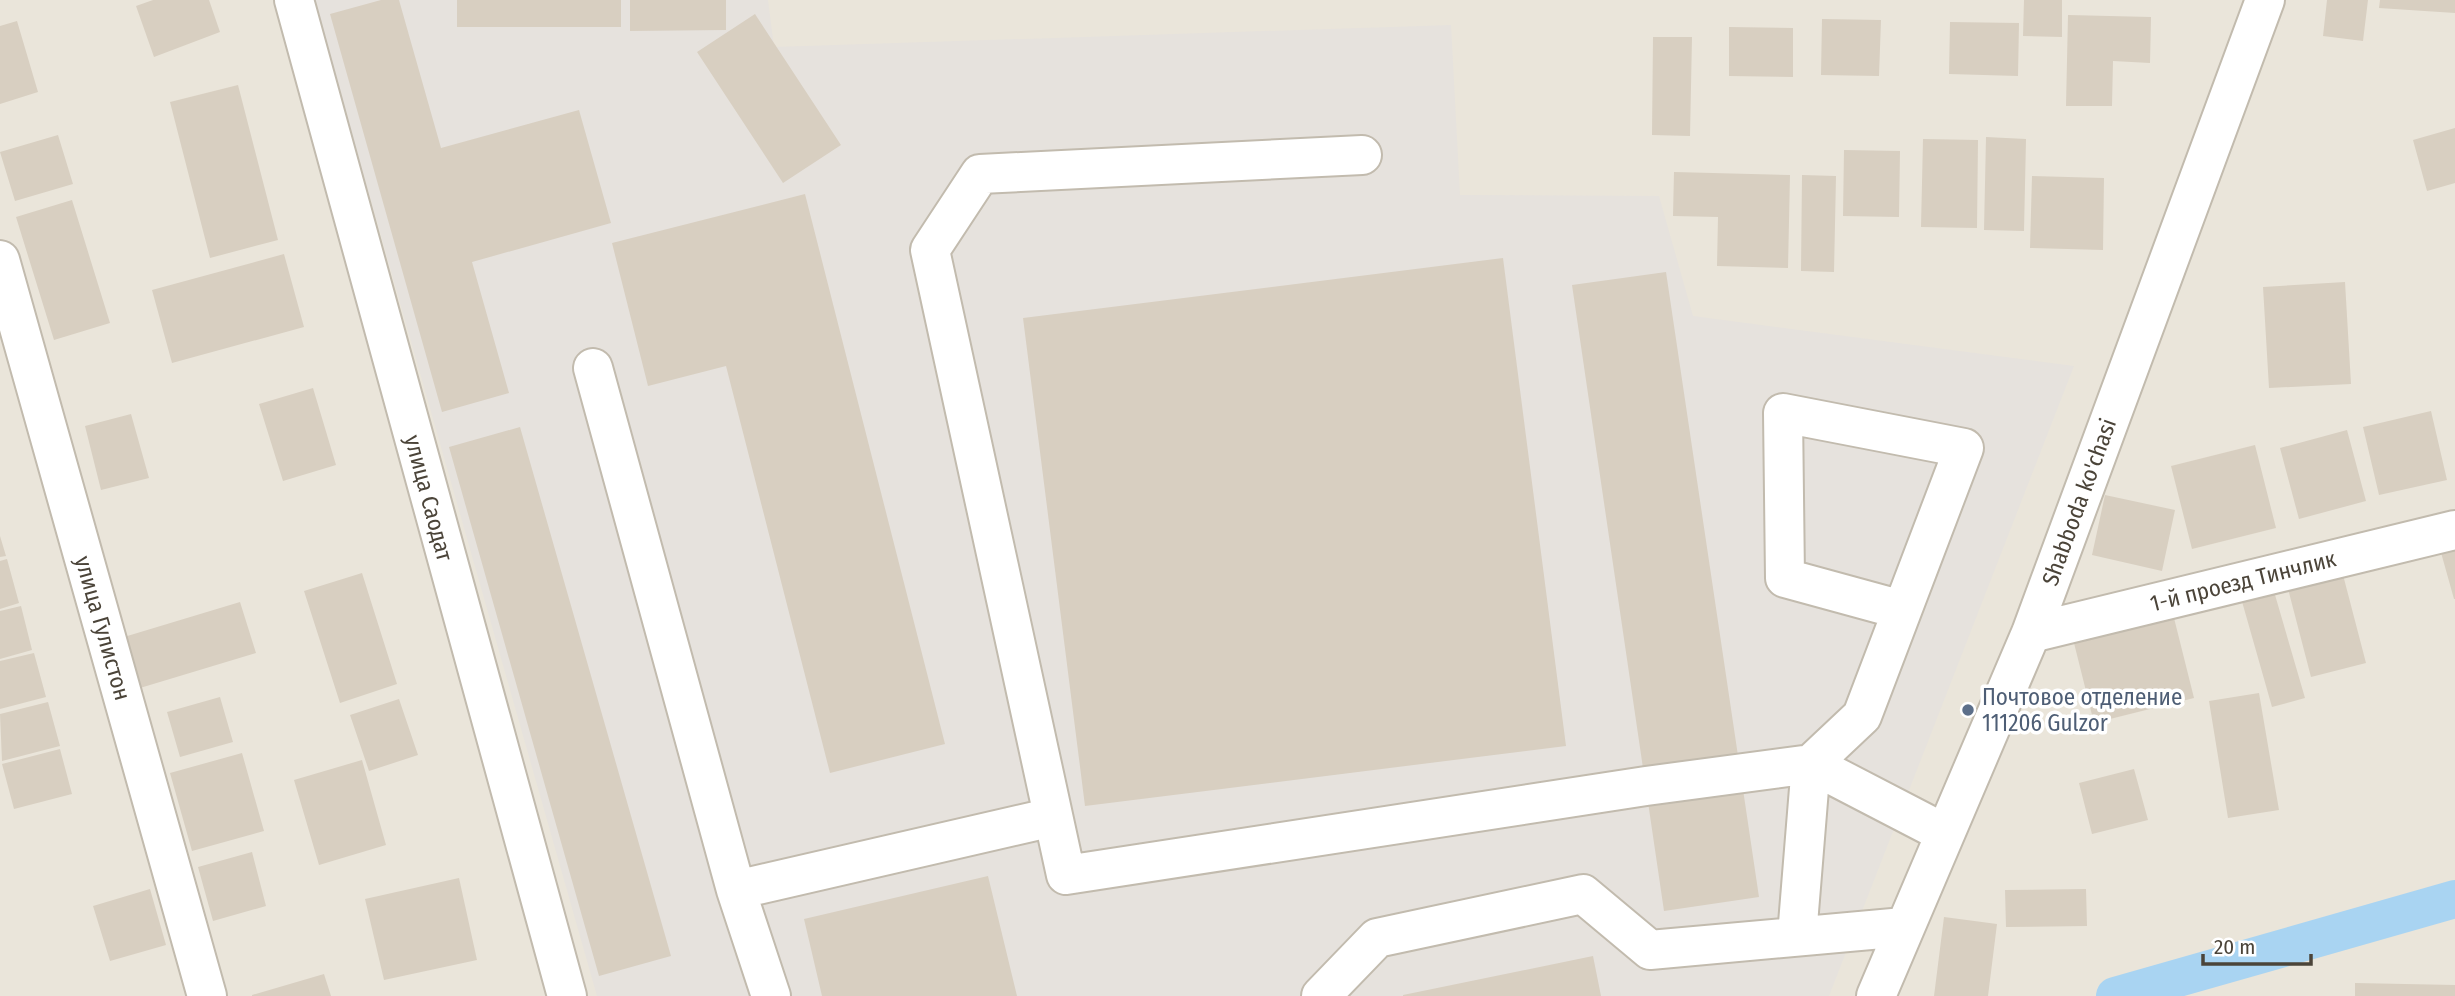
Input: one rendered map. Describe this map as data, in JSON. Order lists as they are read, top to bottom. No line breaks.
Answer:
{"streets":{"street":["улица Саодат","Shabboda ko'chasi","1-й проезд Тинчлик","улица Гулистон"]},"crossings":[["Shabboda ko'chasi","1-й проезд Тинчлик"]],"places":["Почтовое отделение 111206 Gulzor"],"scale_bar":"20 m"}
